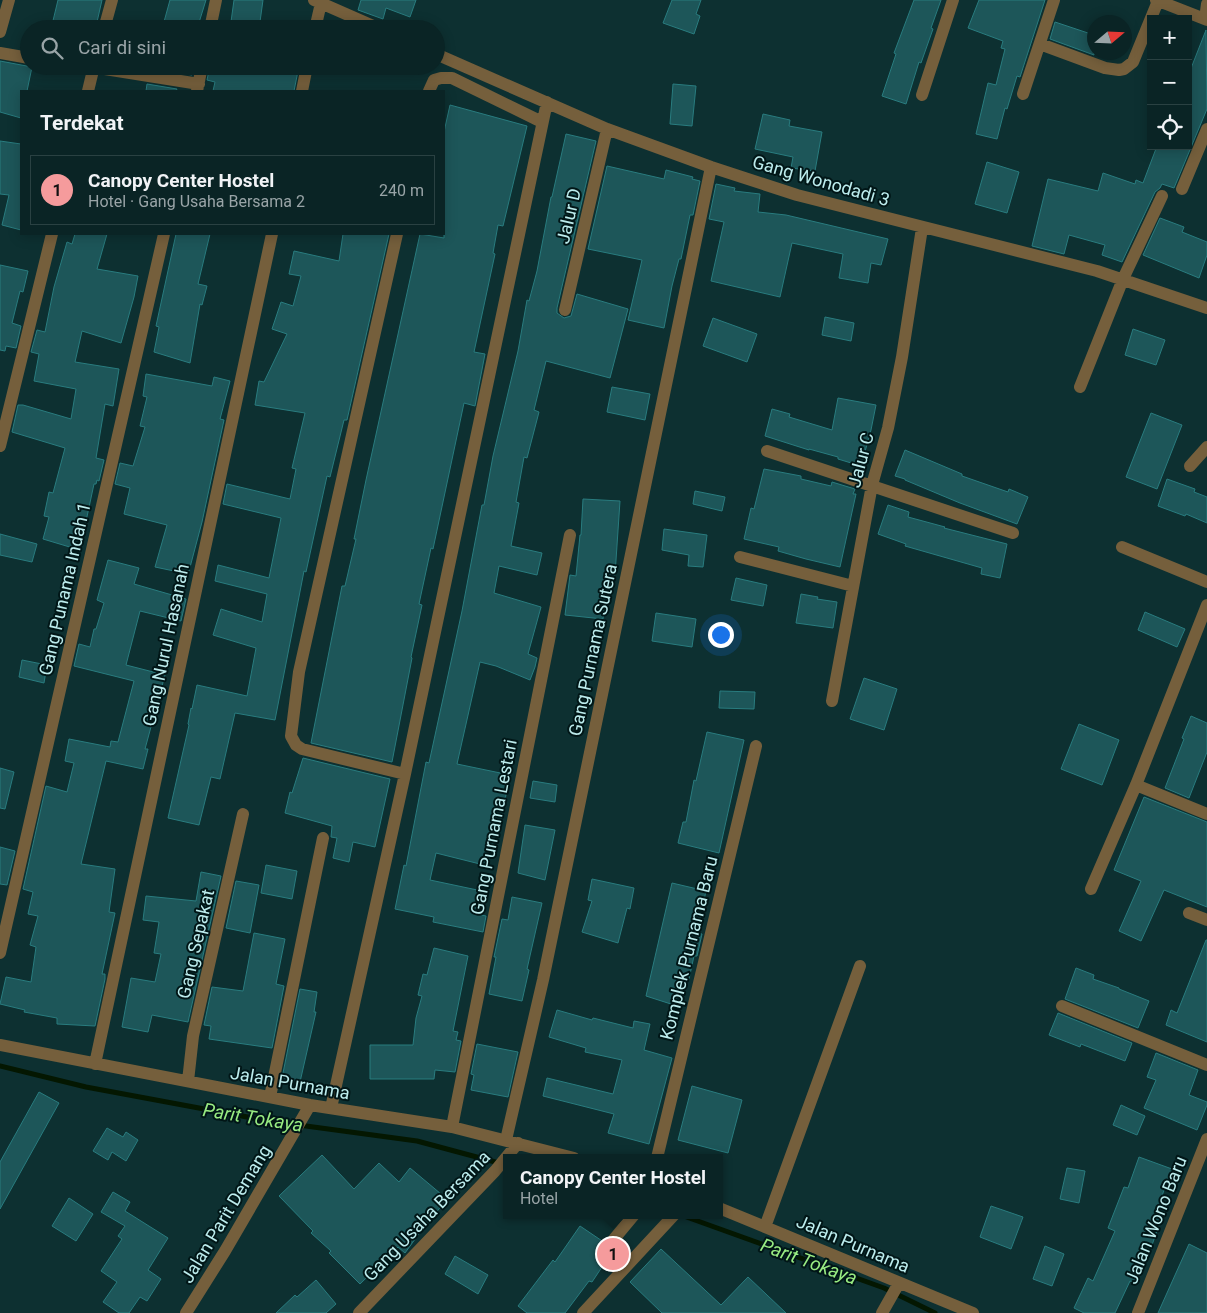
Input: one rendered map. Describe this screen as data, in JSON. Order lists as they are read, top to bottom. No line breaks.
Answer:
{"streets":{"street":["Gang Wonodadi 3","Jalur D","Jalur C","Gang Punama Indah 1","Gang Nurul Hasanah","Gang Purnama Sutera","Gang Purnama Lestari","Gang Sepakat","Komplek Purnama Baru","Jalan Purnama","Jalan Parit Demang","Gang Usaha Bersama","Jalan Wono Baru"]},"crossings":[["Gang Wonodadi 3","Jalur D"],["Gang Wonodadi 3","Jalur C"],["Gang Wonodadi 3","Gang Purnama Sutera"],["Gang Nurul Hasanah","Jalan Purnama"],["Gang Purnama Sutera","Jalan Purnama"],["Gang Purnama Sutera","Gang Usaha Bersama"],["Gang Purnama Lestari","Jalan Purnama"],["Gang Sepakat","Jalan Purnama"],["Jalan Purnama","Jalan Parit Demang"],["Jalan Purnama","Gang Usaha Bersama"]],"water":["Parit Tokaya"],"north":"right","page":{"map_buttons":["+","−"],"search":"Cari di sini","heading":"Terdekat","list":[{"mark":"1","name":"Canopy Center Hostel","note":"Hotel · Gang Usaha Bersama 2","value":"240 m"}],"popup":["Canopy Center Hostel","Hotel"],"pins":"1"}}
